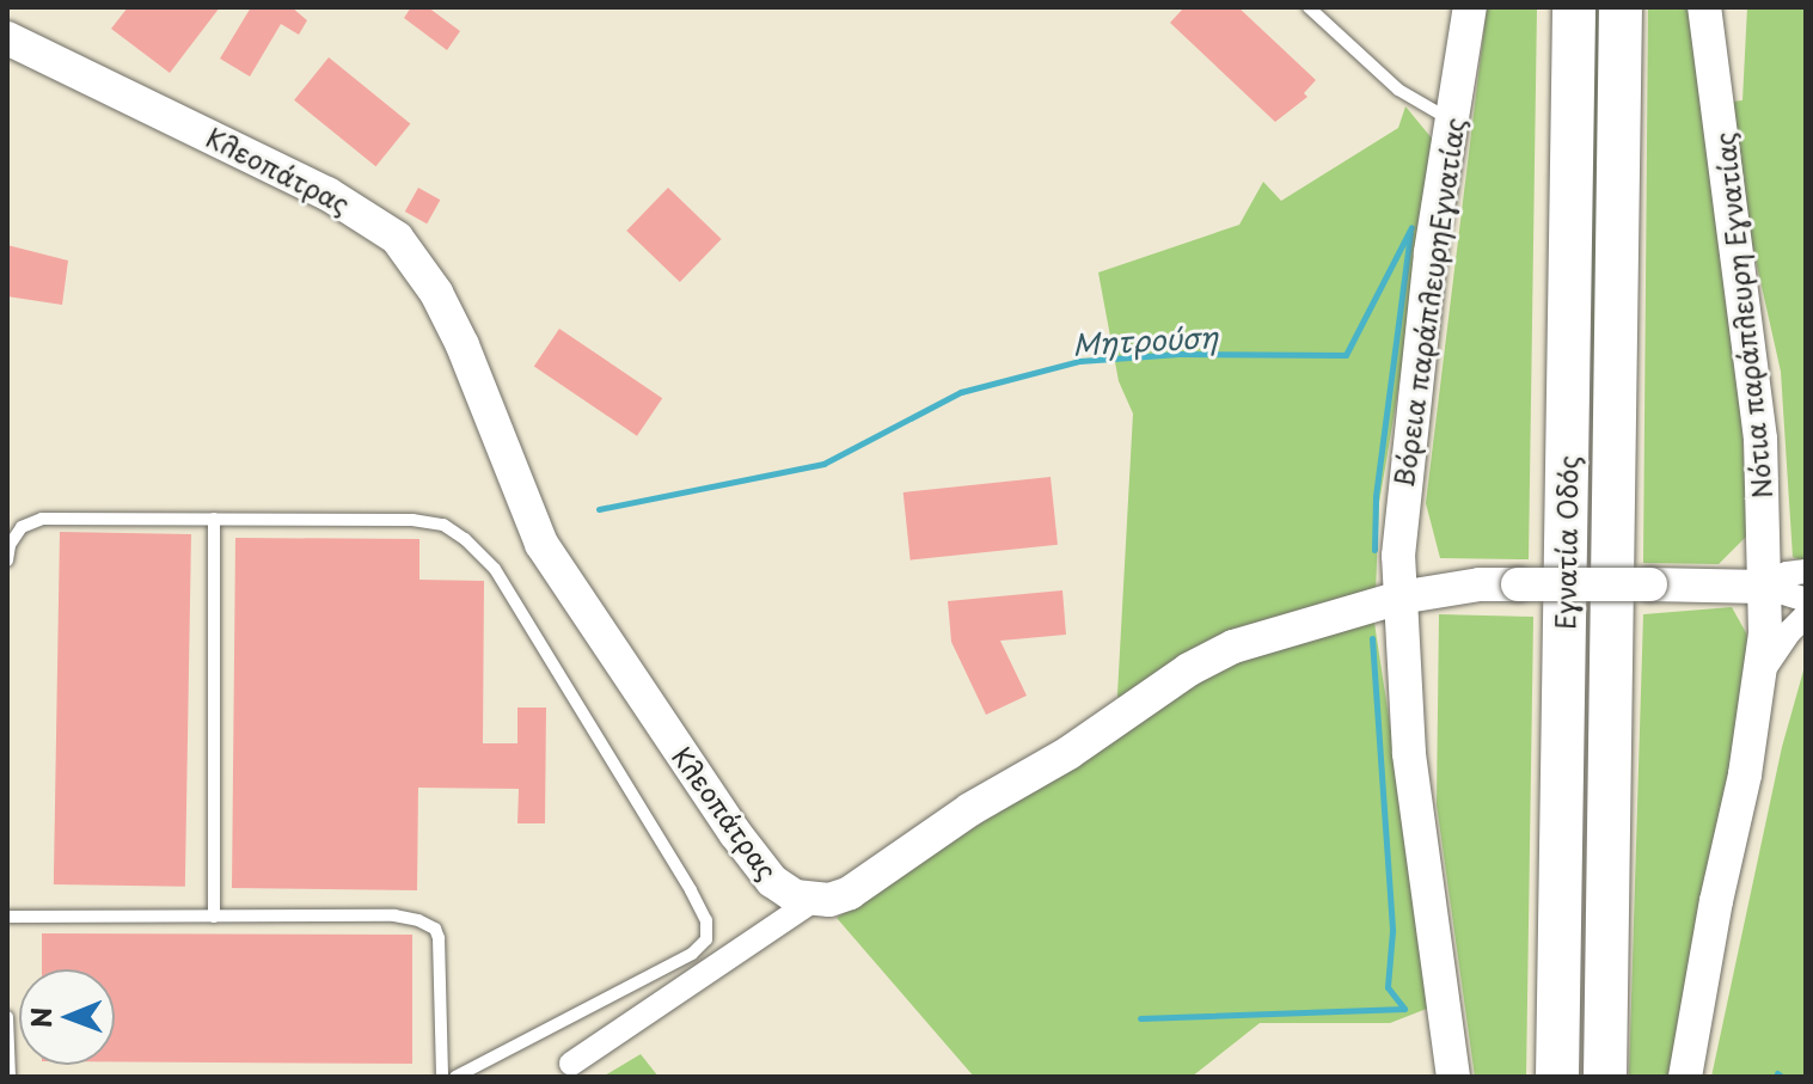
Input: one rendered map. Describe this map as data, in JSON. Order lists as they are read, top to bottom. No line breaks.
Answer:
{"streets":{"highway":["Εγνατία Οδός"],"street":["Κλεοπάτρας","Βόρεια παράπλευρηΕγνατίας","Νότια παράπλευρη Εγνατίας"]},"water":["Μητρούση"],"north":"left"}
